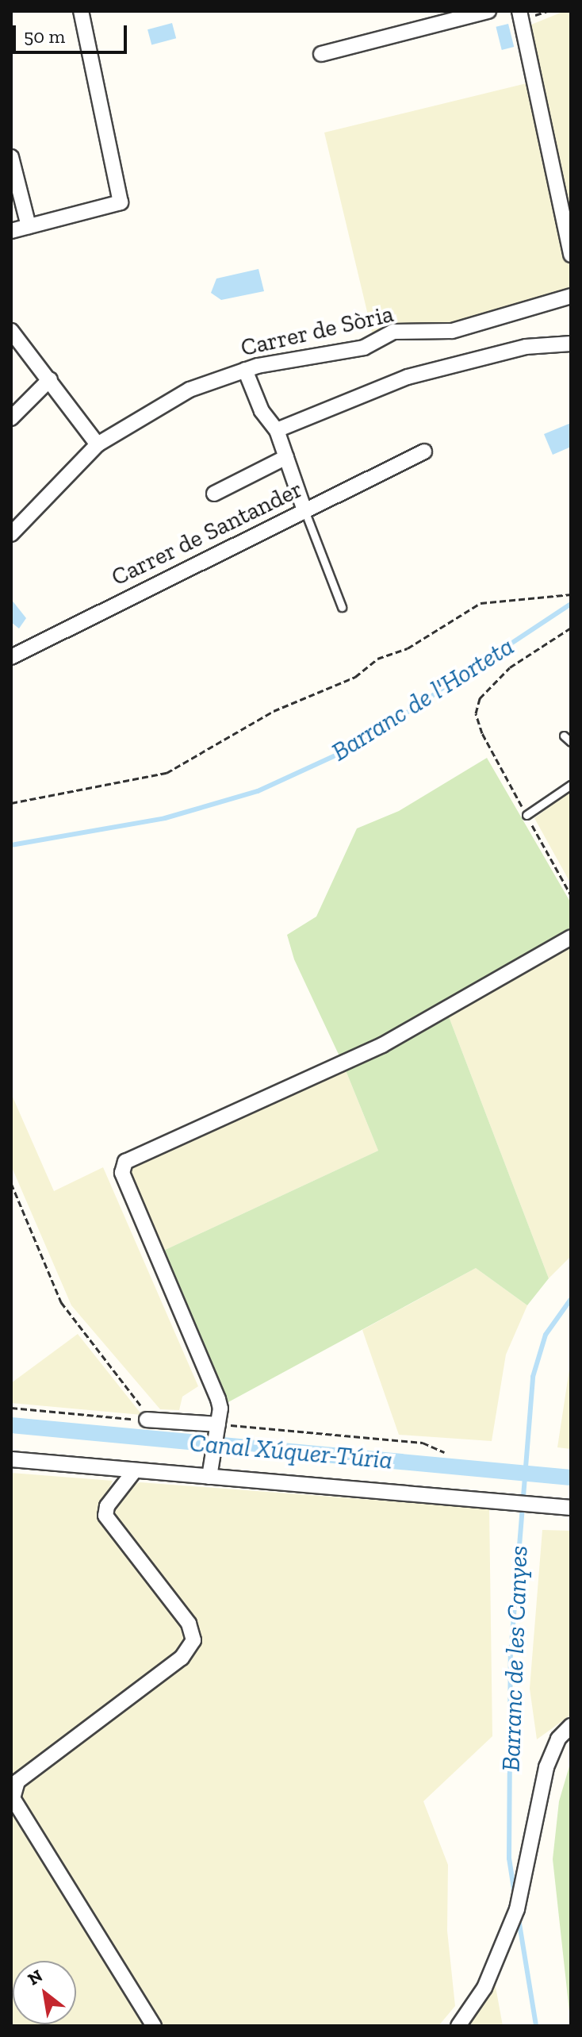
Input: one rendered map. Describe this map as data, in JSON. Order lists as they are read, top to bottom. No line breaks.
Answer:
{"streets":{"street":["Carrer de Sòria","Carrer de Santander"]},"water":["Barranc de l'Horteta","Canal Xúquer-Túria","Barranc de les Canyes"],"scale_bar":"50 m","north":"top left"}
